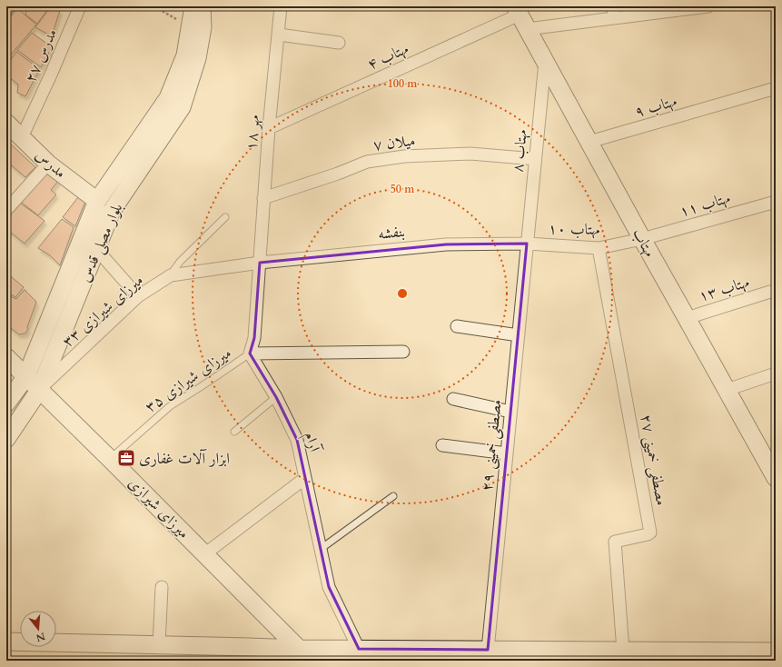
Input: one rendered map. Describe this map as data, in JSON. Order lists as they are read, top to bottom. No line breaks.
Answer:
{"streets":{"main road":["مدرس","بلوار مصلی قدس","مهتاب","میرزای شیرازی"],"street":["مدرس ۲۷","مهتاب ۴","مهتاب ۹","مهر ۱۸","میلان ۷","مهتاب ۸","مهتاب ۱۱","مهتاب ۱۰","بنفشه","مهتاب ۱۳","میرزای شیرازی ۳۳","آرام","مصطفی خمینی ۲۹","مصطفی خمینی ۲۷"],"lane":["میرزای شیرازی ۳۵"]},"crossings":[["مدرس ۲۷","مدرس"],["مهتاب ۴","مهر ۱۸"],["مهتاب ۴","مهتاب"],["مهتاب ۹","مهتاب"],["مهر ۱۸","میلان ۷"],["مهر ۱۸","بنفشه"],["مهر ۱۸","میرزای شیرازی ۳۳"],["مهر ۱۸","میرزای شیرازی ۳۵"],["مهر ۱۸","آرام"],["میلان ۷","مهتاب ۸"],["مهتاب ۸","مهتاب ۱۰"],["مهتاب ۸","بنفشه"],["مهتاب ۸","مهتاب"],["مهتاب ۸","مصطفی خمینی ۲۹"],["مدرس","بلوار مصلی قدس"],["مهتاب ۱۱","مهتاب ۱۰"],["مهتاب ۱۱","مهتاب"],["مهتاب ۱۰","بنفشه"],["مهتاب ۱۰","مهتاب"],["مهتاب ۱۰","مصطفی خمینی ۲۹"],["مهتاب ۱۰","مصطفی خمینی ۲۷"],["بنفشه","میرزای شیرازی ۳۳"],["بنفشه","مصطفی خمینی ۲۹"],["بلوار مصلی قدس","میرزای شیرازی ۳۳"],["بلوار مصلی قدس","میرزای شیرازی"],["مهتاب","مهتاب ۱۳"],["میرزای شیرازی ۳۳","میرزای شیرازی"],["میرزای شیرازی ۳۵","آرام"],["میرزای شیرازی ۳۵","میرزای شیرازی"]],"places":{"office":["ابزار آلات غفاری"]},"north":"bottom","rings":["100 m","50 m"]}
